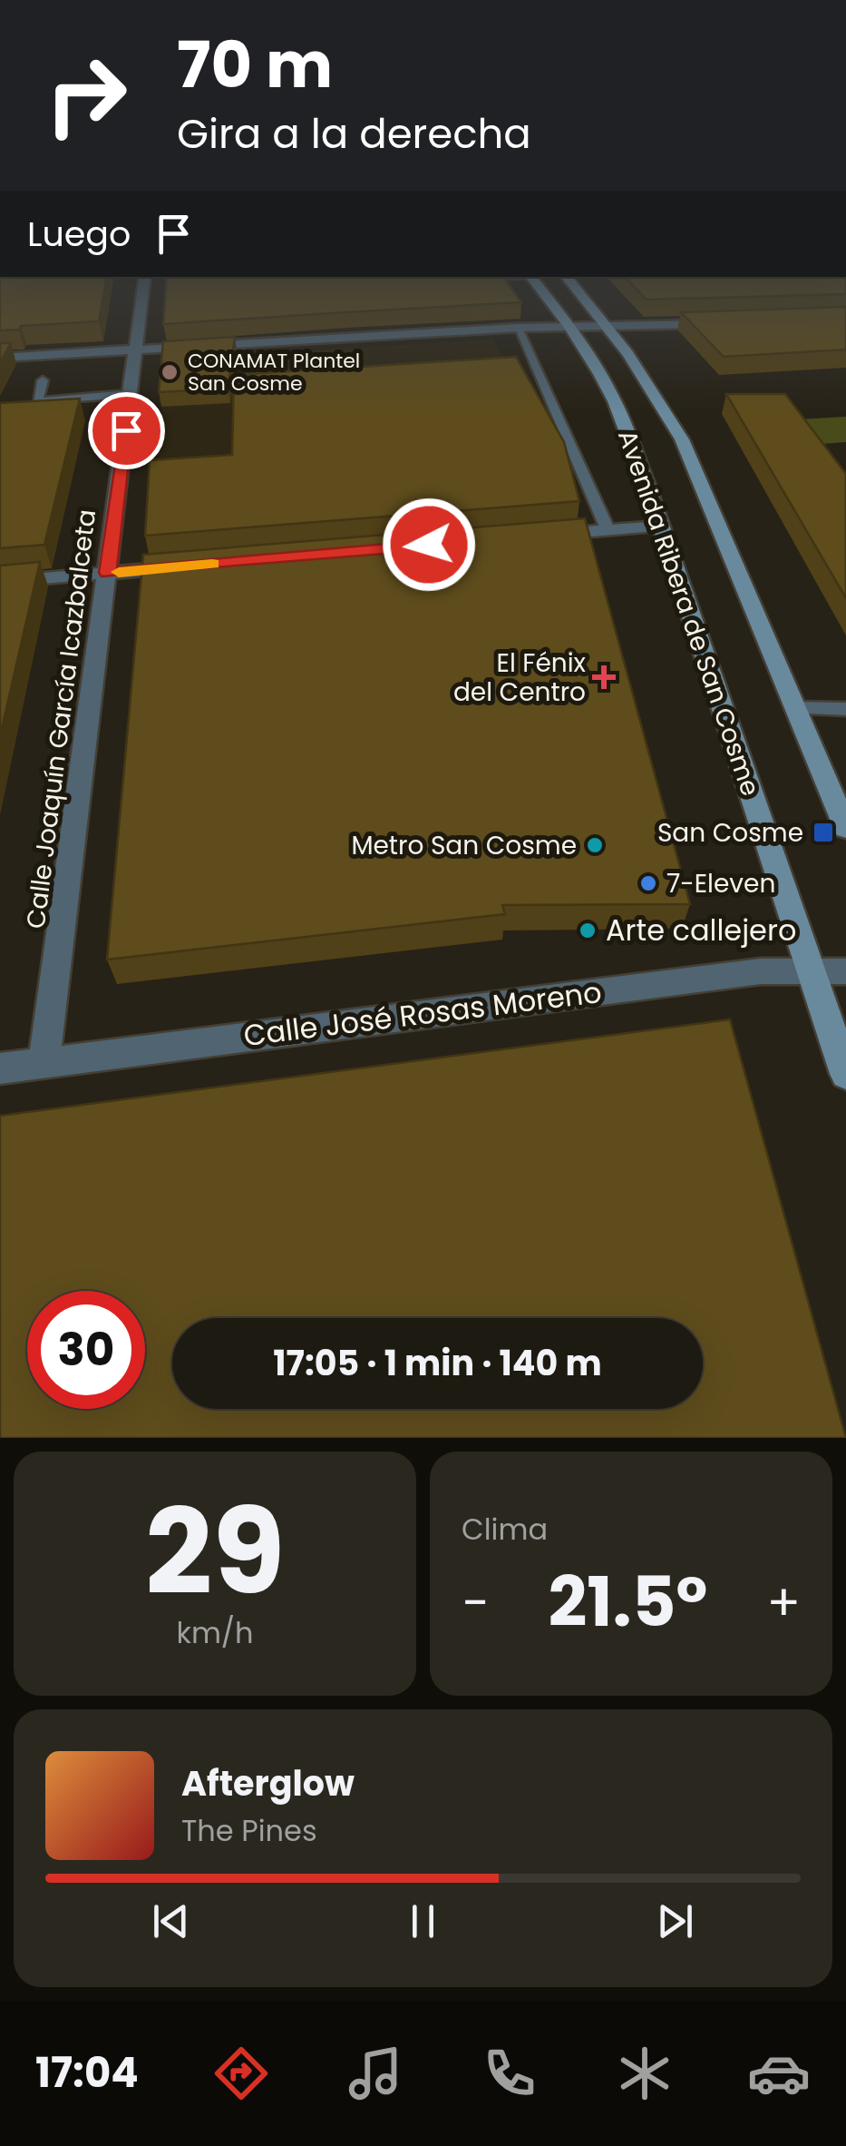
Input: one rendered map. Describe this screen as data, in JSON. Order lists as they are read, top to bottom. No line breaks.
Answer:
{"streets":{"main road":["Avenida Ribera de San Cosme"],"street":["Calle Joaquín García Icazbalceta","Calle José Rosas Moreno"]},"crossings":[["Avenida Ribera de San Cosme","Calle José Rosas Moreno"],["Calle Joaquín García Icazbalceta","Calle José Rosas Moreno"]],"places":{"other":["CONAMAT Plantel San Cosme","Metro San Cosme","7-Eleven","Arte callejero"],"health":["El Fénix del Centro"],"transit":["San Cosme"]},"page":{"turn":["70 m","Gira a la derecha"],"then":"Luego","limit":"30","trip":"17:05 · 1 min · 140 m","tile":[["29","km/h"],"Clima"],"heat":["−","21.5°","+"],"song":["Afterglow","The Pines"],"tabs":"17:04"}}
